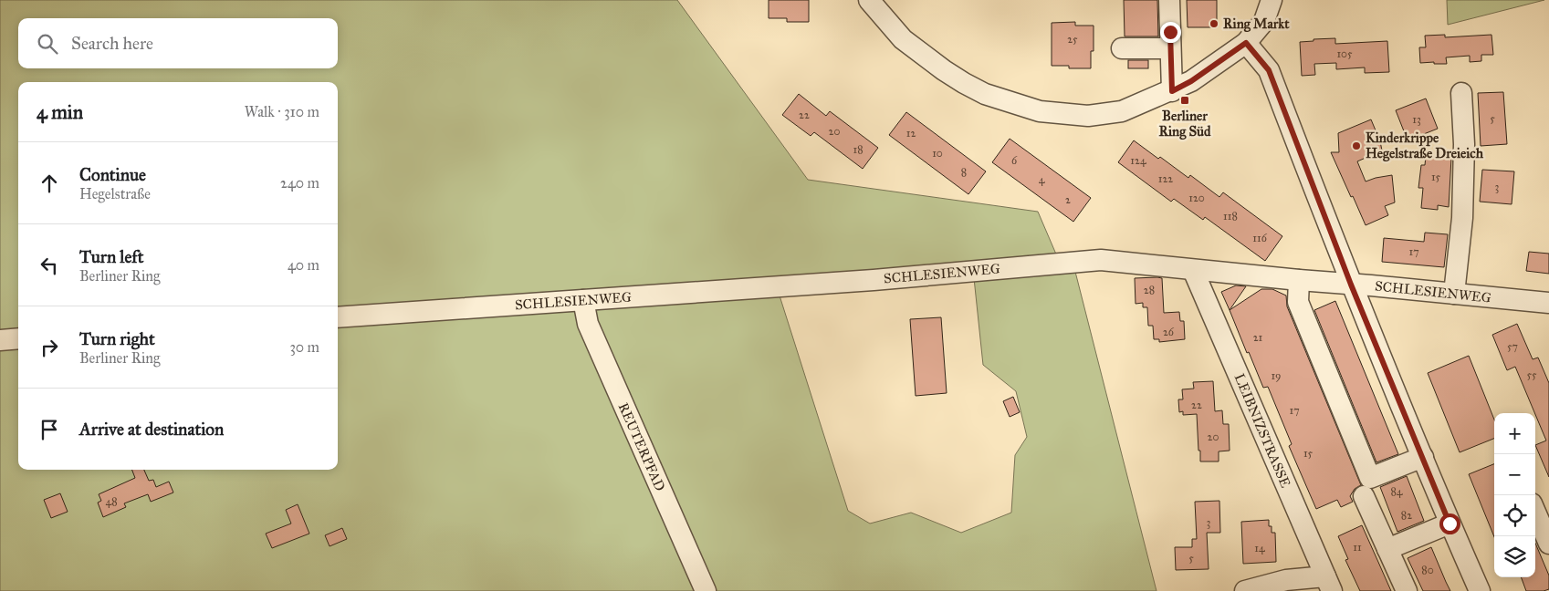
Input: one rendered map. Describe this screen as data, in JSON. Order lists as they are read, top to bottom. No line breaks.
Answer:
{"streets":{"street":["SCHLESIENWEG","LEIBNIZSTRASSE","REUTERPFAD"]},"crossings":[["SCHLESIENWEG","LEIBNIZSTRASSE"],["SCHLESIENWEG","REUTERPFAD"]],"places":{"other":["Ring Markt","Kinderkrippe Hegelstraße Dreieich"],"transit":["Berliner Ring Süd"]},"house_numbers":["25","105","22","5","13","20","12","18","10","6","124","8","15","122","4","3","120","2","118","116","17","28","26","21","57","55","19","22","17","20","15","84","48","82","3","11","14","5","80"],"page":{"search":"Search here","heading":["4 min","Walk · 310 m"],"list":[["Continue","Hegelstraße","240 m"],["Turn left","Berliner Ring","40 m"],["Turn right","Berliner Ring","30 m"],"Arrive at destination"],"map_buttons":["+","−"]}}
